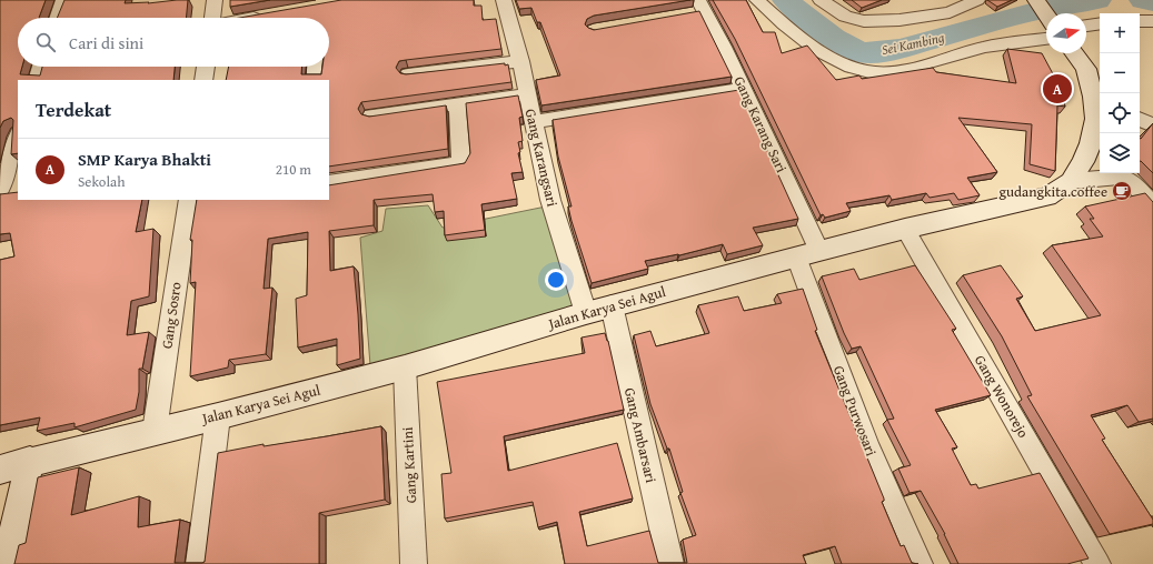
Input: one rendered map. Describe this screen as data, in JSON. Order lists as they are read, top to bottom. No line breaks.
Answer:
{"streets":{"main road":["Jalan Karya Sei Agul"],"street":["Gang Karang Sari","Gang Karangsari","Gang Sosro","Gang Wonorejo","Gang Purwosari","Gang Ambarsari","Gang Kartini"]},"crossings":[["Gang Karang Sari","Jalan Karya Sei Agul"],["Gang Karang Sari","Gang Purwosari"],["Gang Karangsari","Jalan Karya Sei Agul"],["Jalan Karya Sei Agul","Gang Sosro"],["Jalan Karya Sei Agul","Gang Wonorejo"],["Jalan Karya Sei Agul","Gang Purwosari"],["Jalan Karya Sei Agul","Gang Ambarsari"],["Jalan Karya Sei Agul","Gang Kartini"]],"water":["Sei Kambing"],"places":{"cafe":["gudangkita.coffee"]},"north":"right","page":{"map_buttons":["+","−"],"search":"Cari di sini","pins":"A","heading":"Terdekat","list":[{"mark":"A","name":"SMP Karya Bhakti","note":"Sekolah","value":"210 m"}]}}
